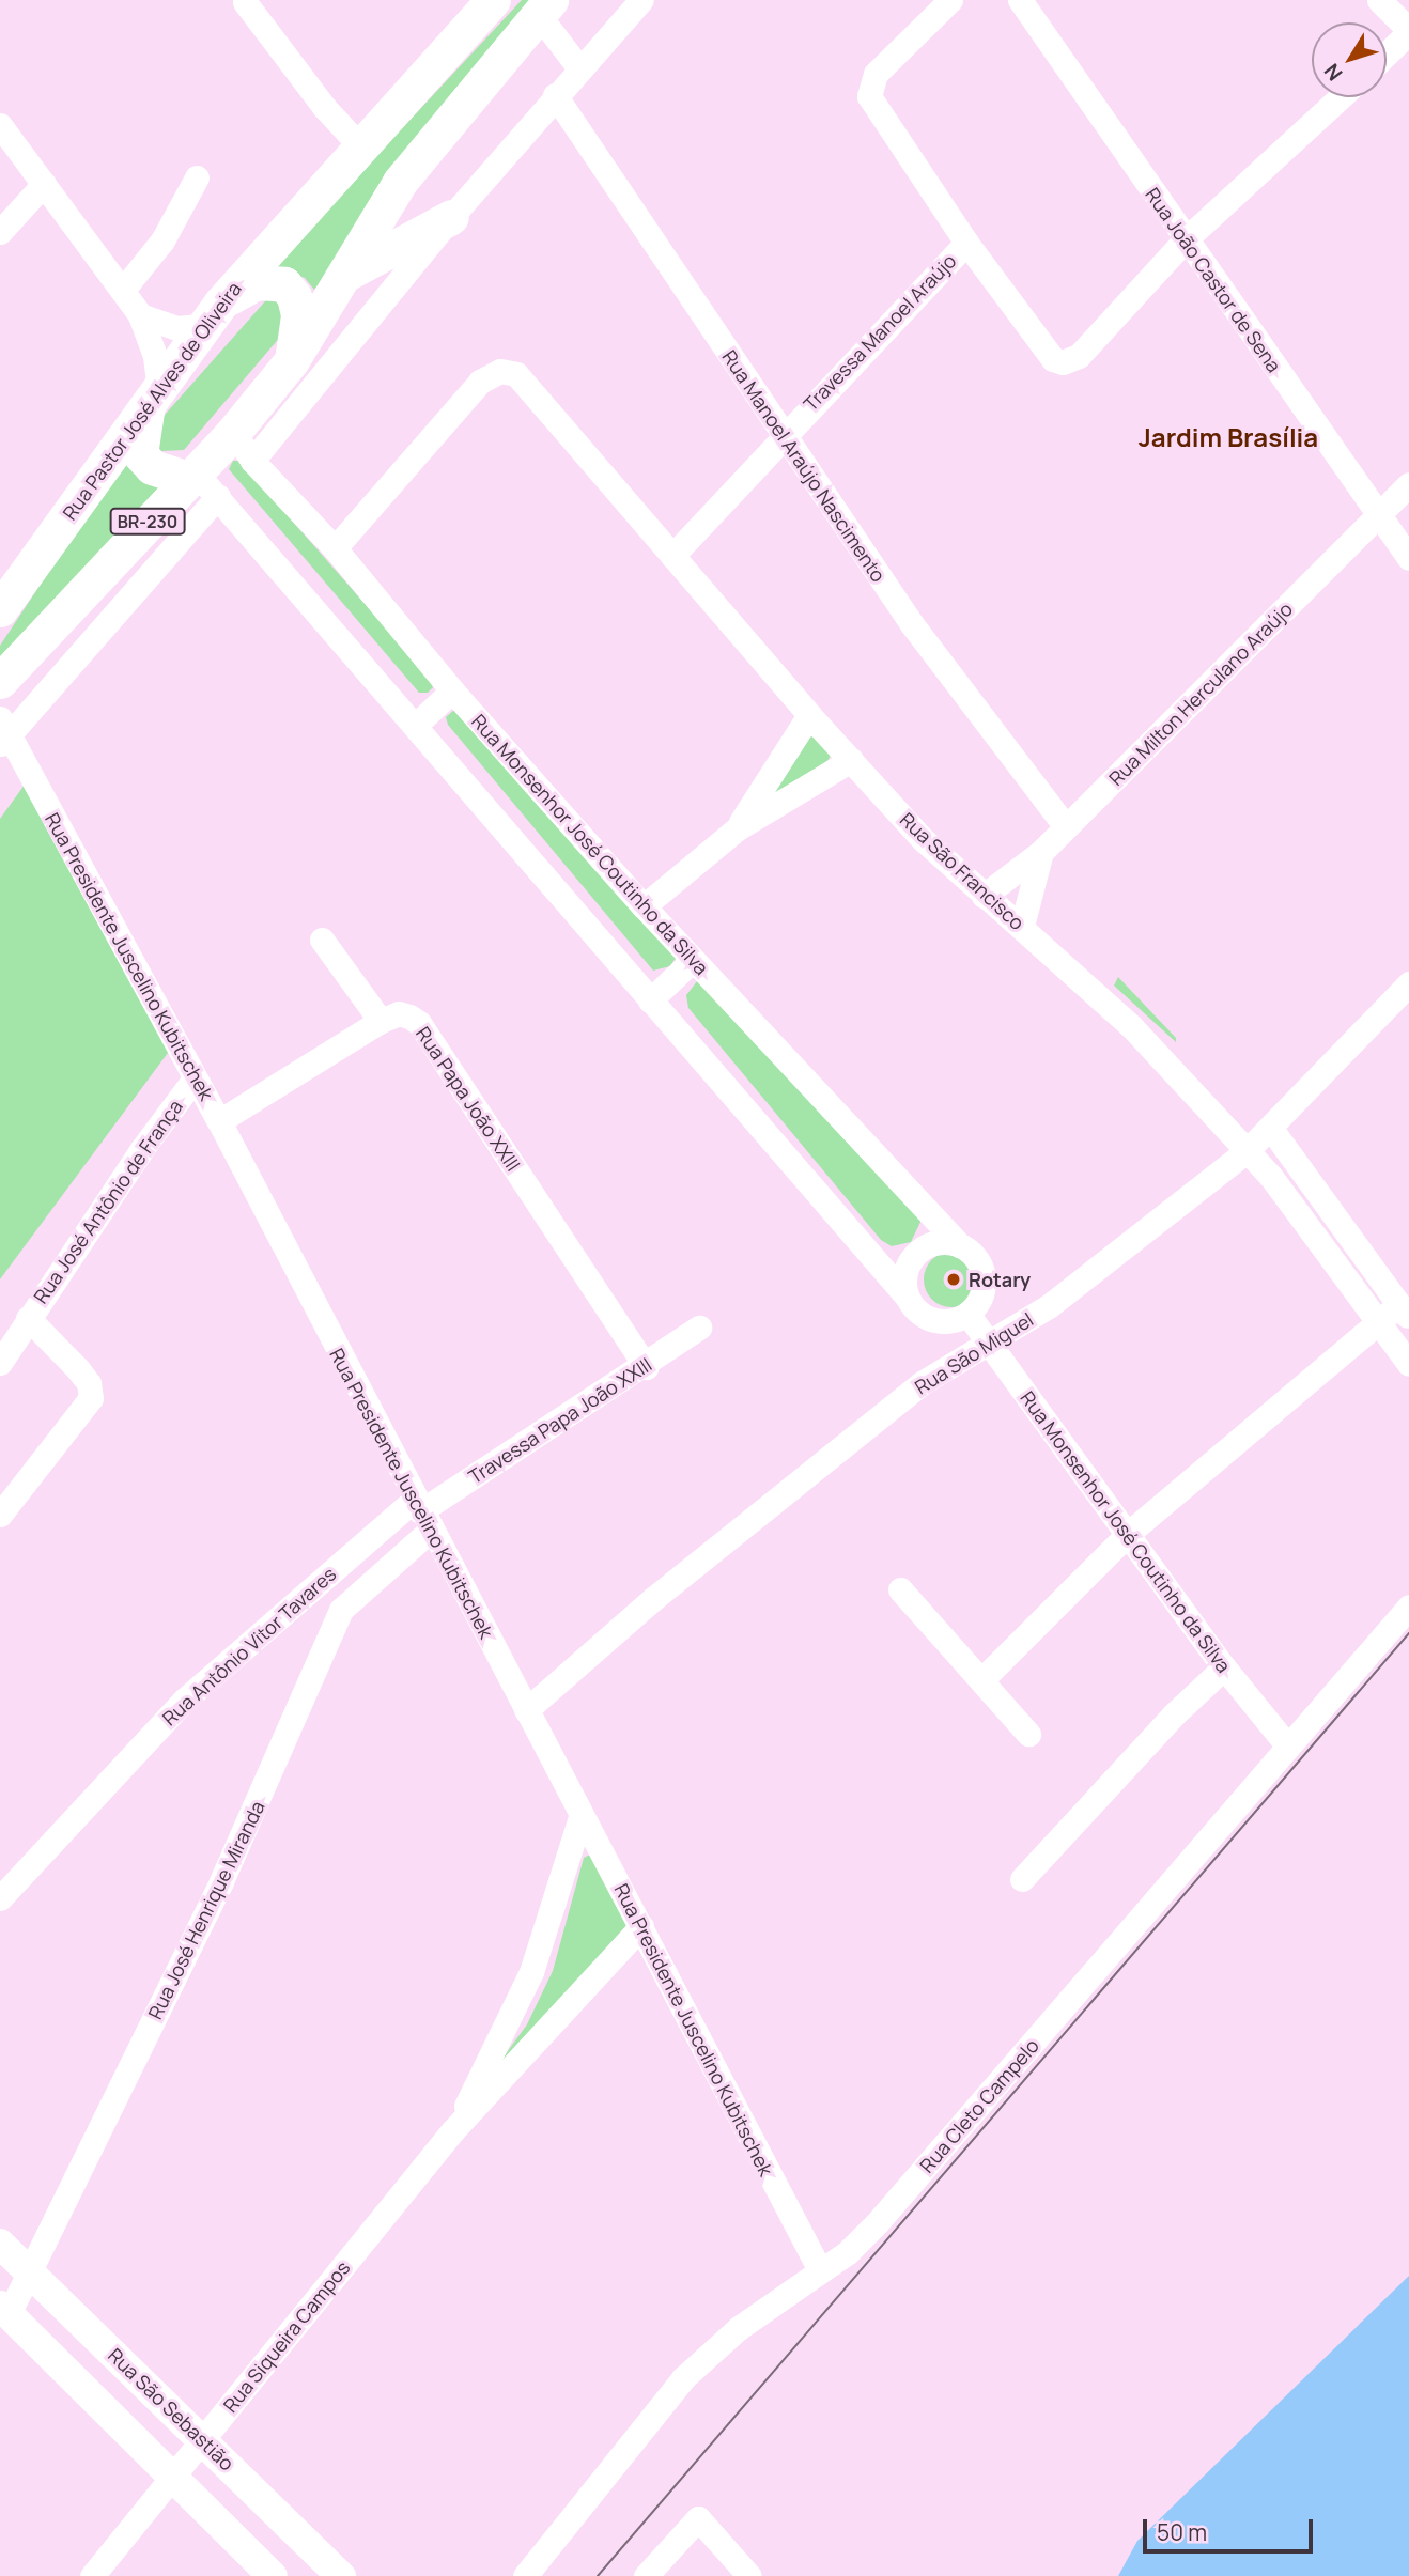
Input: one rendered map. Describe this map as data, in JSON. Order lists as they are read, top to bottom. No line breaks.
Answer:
{"streets":{"highway":["Rua Pastor José Alves de Oliveira","BR-230"],"main road":["Rua São Sebastião"],"street":["Rua João Castor de Sena","Travessa Manoel Araújo","Rua Manoel Araújo Nascimento","Rua Milton Herculano Araújo","Rua Monsenhor José Coutinho da Silva","Rua São Francisco","Rua Presidente Juscelino Kubitschek","Rua Papa João XXIII","Rua José Antônio de França","Rua São Miguel","Travessa Papa João XXIII","Rua Antônio Vitor Tavares","Rua José Henrique Miranda","Rua Cleto Campelo","Rua Siqueira Campos"]},"crossings":[["Rua João Castor de Sena","Rua Milton Herculano Araújo"],["Travessa Manoel Araújo","Rua Manoel Araújo Nascimento"],["Travessa Manoel Araújo","Rua São Francisco"],["Rua Manoel Araújo Nascimento","Rua Milton Herculano Araújo"],["BR-230","Rua Monsenhor José Coutinho da Silva"],["Rua Milton Herculano Araújo","Rua São Francisco"],["Rua Monsenhor José Coutinho da Silva","Rua São Francisco"],["Rua Monsenhor José Coutinho da Silva","Rua São Miguel"],["Rua Monsenhor José Coutinho da Silva","Rua Cleto Campelo"],["Rua São Francisco","Rua São Miguel"],["Rua Presidente Juscelino Kubitschek","Rua José Antônio de França"],["Rua Presidente Juscelino Kubitschek","Rua São Miguel"],["Rua Presidente Juscelino Kubitschek","Travessa Papa João XXIII"],["Rua Presidente Juscelino Kubitschek","Rua Antônio Vitor Tavares"],["Rua Presidente Juscelino Kubitschek","Rua José Henrique Miranda"],["Rua Presidente Juscelino Kubitschek","Rua Cleto Campelo"],["Rua Presidente Juscelino Kubitschek","Rua Siqueira Campos"],["Rua Papa João XXIII","Travessa Papa João XXIII"],["Travessa Papa João XXIII","Rua Antônio Vitor Tavares"],["Travessa Papa João XXIII","Rua José Henrique Miranda"],["Rua Antônio Vitor Tavares","Rua José Henrique Miranda"],["Rua José Henrique Miranda","Rua São Sebastião"],["Rua Siqueira Campos","Rua São Sebastião"]],"districts":["Jardim Brasília"],"places":["Rotary"],"scale_bar":"50 m","north":"bottom left"}
